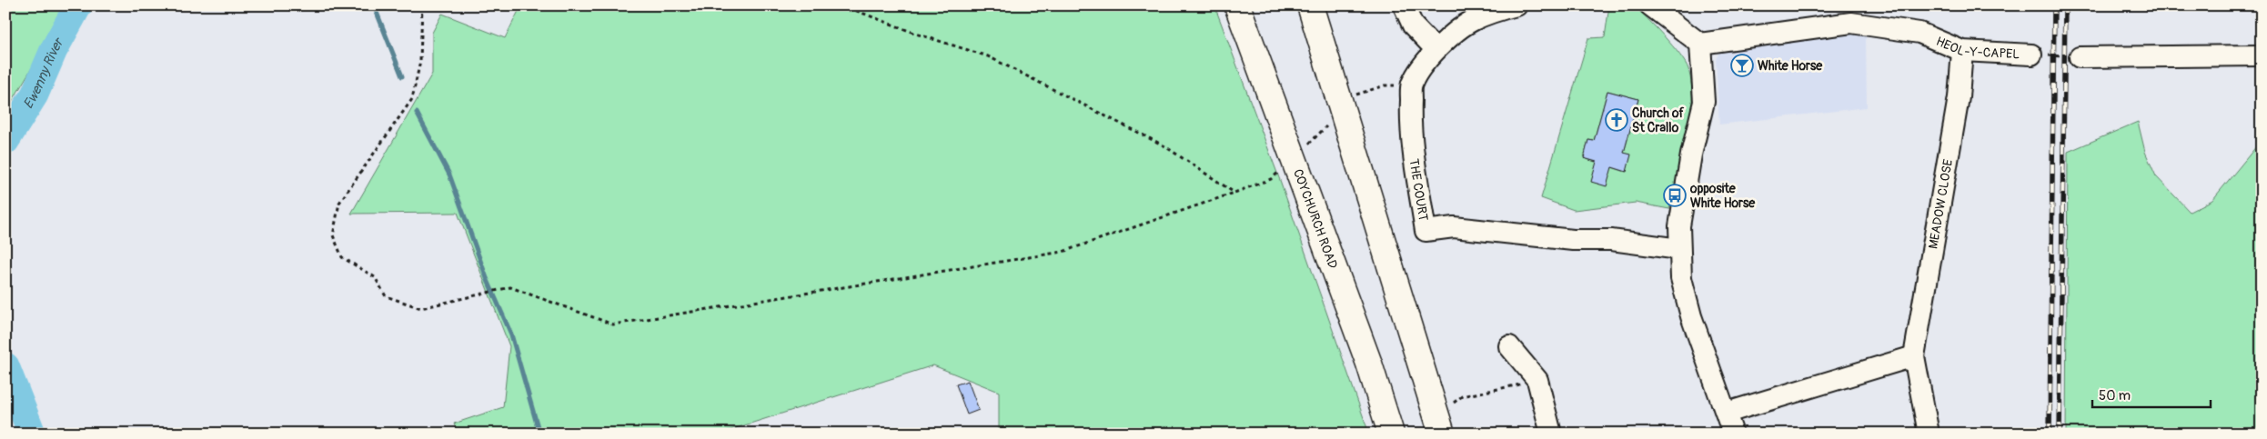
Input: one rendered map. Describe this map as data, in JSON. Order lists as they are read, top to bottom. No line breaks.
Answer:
{"streets":{"main road":["COYCHURCH ROAD"],"street":["HEOL-Y-CAPEL","THE COURT","MEADOW CLOSE"]},"crossings":[["HEOL-Y-CAPEL","MEADOW CLOSE"]],"water":["Ewenny River"],"places":{"bar":["White Horse"],"church":["Church of St Crallo"],"bus stop":["opposite White Horse"]},"scale_bar":"50 m"}
